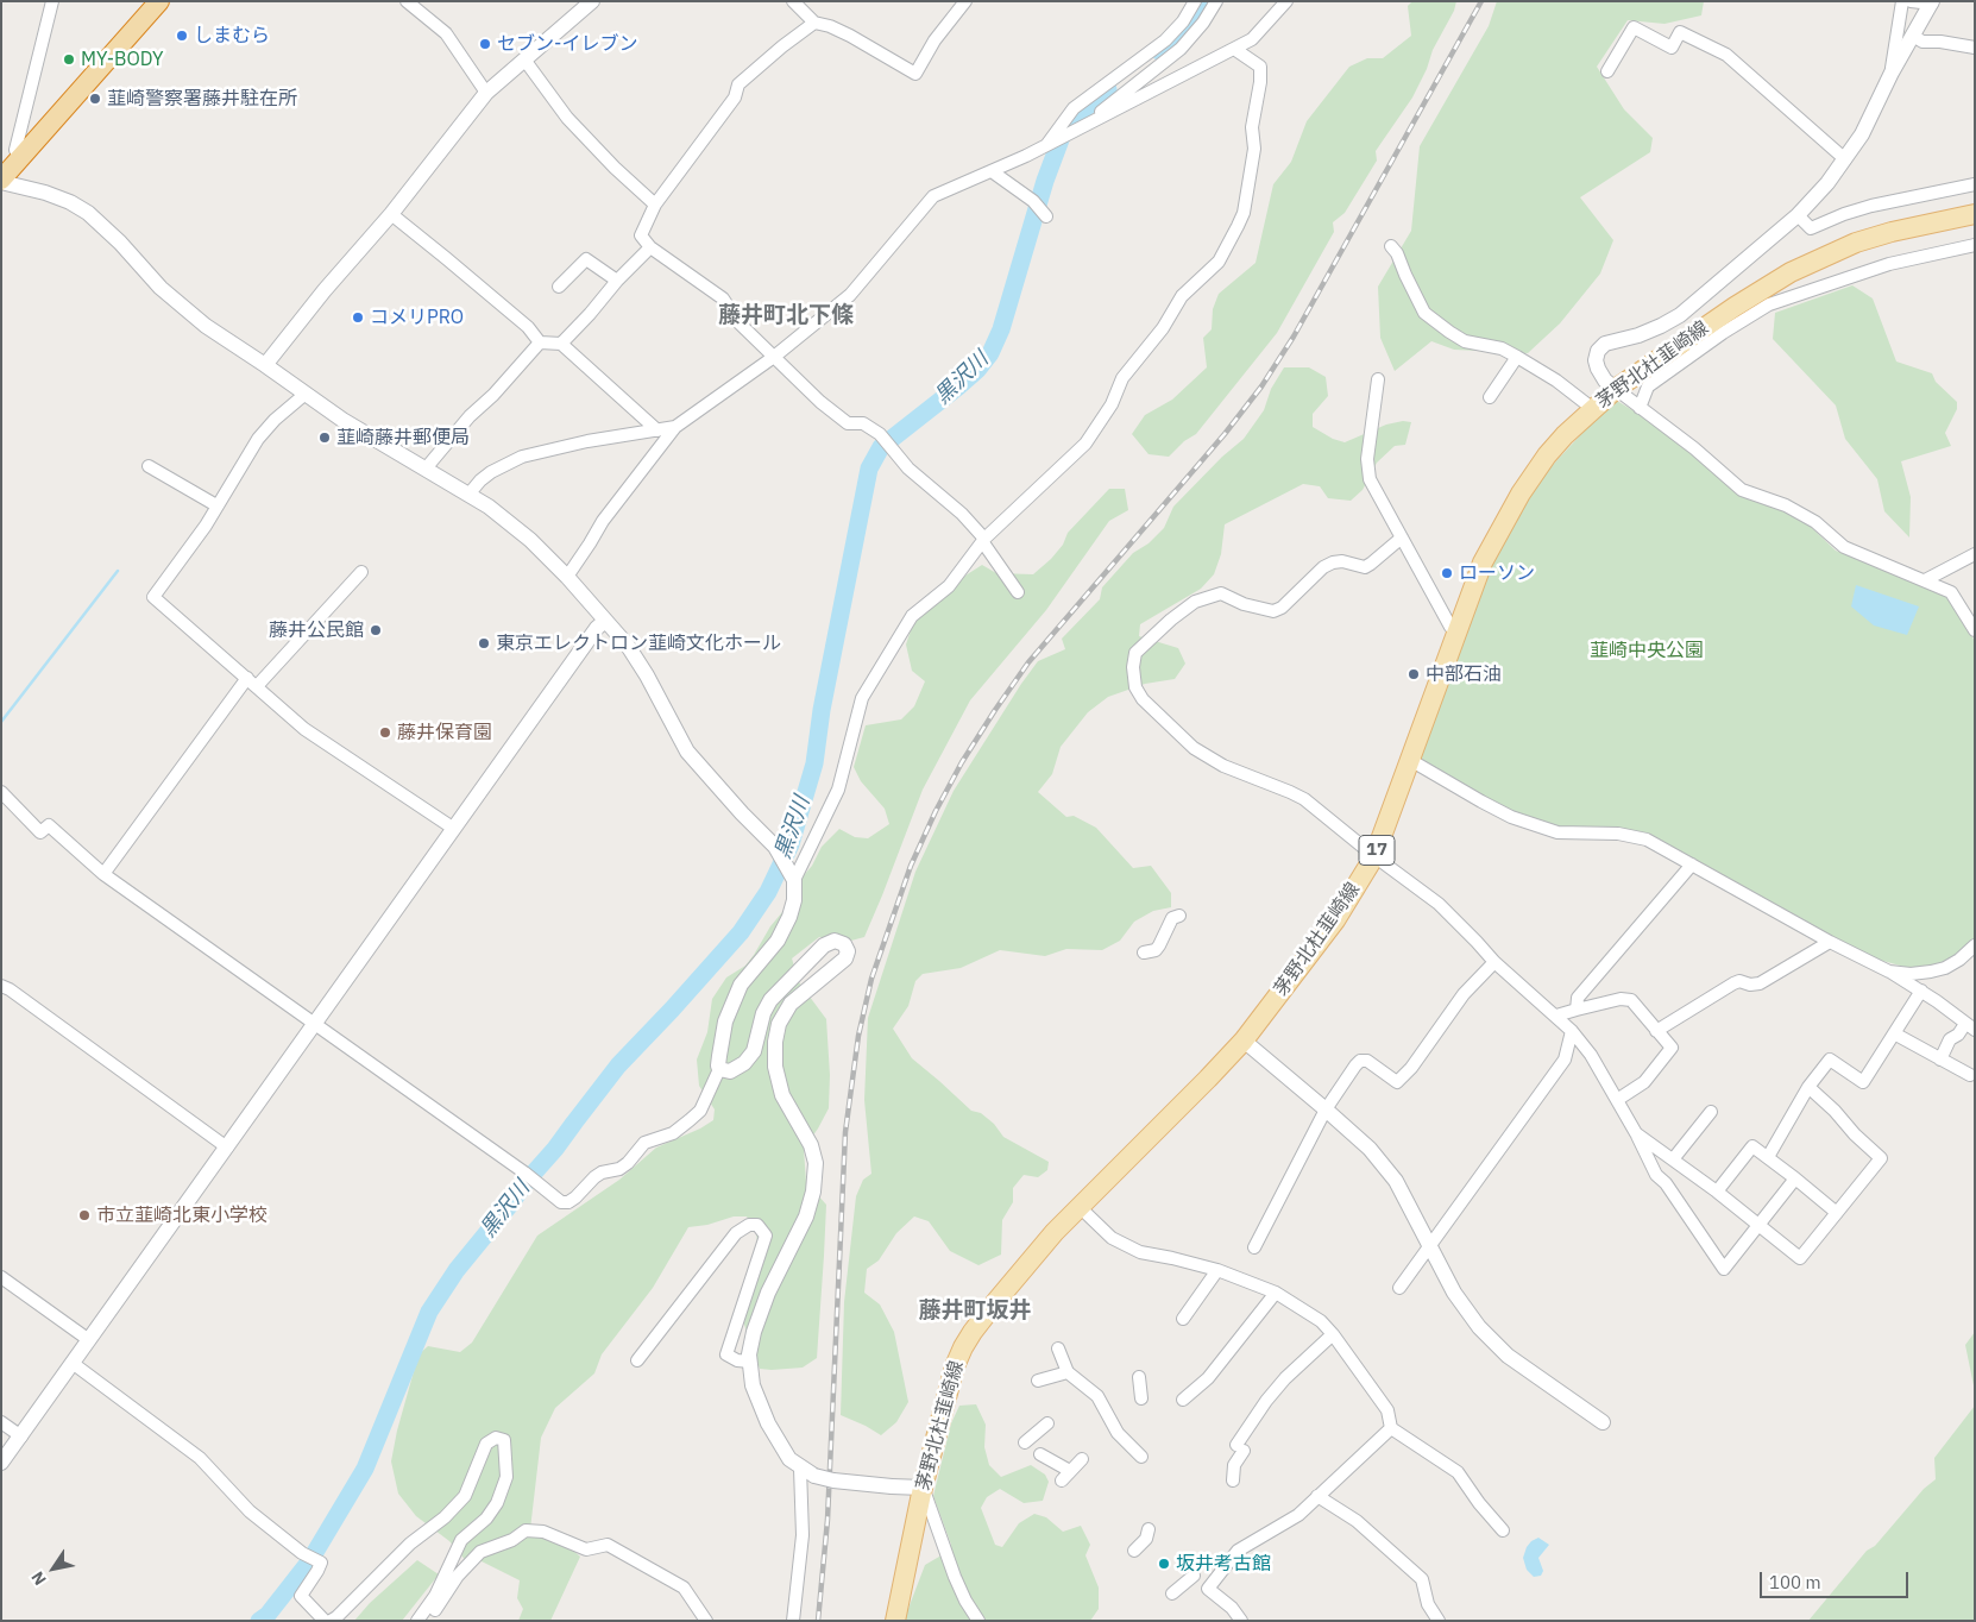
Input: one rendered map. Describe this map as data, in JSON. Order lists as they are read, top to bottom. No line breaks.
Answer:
{"streets":{"main road":["茅野北杜韮崎線","17"]},"districts":["藤井町北下條","藤井町坂井"],"water":["黒沢川"],"parks":["韮崎中央公園"],"places":["しまむら","セブン-イレブン","MY-BODY","韮崎警察署藤井駐在所","コメリPRO","韮崎藤井郵便局","ローソン","藤井公民館","東京エレクトロン韮崎文化ホール","中部石油","藤井保育園","市立韮崎北東小学校","坂井考古館"],"scale_bar":"100 m","north":"bottom left"}
